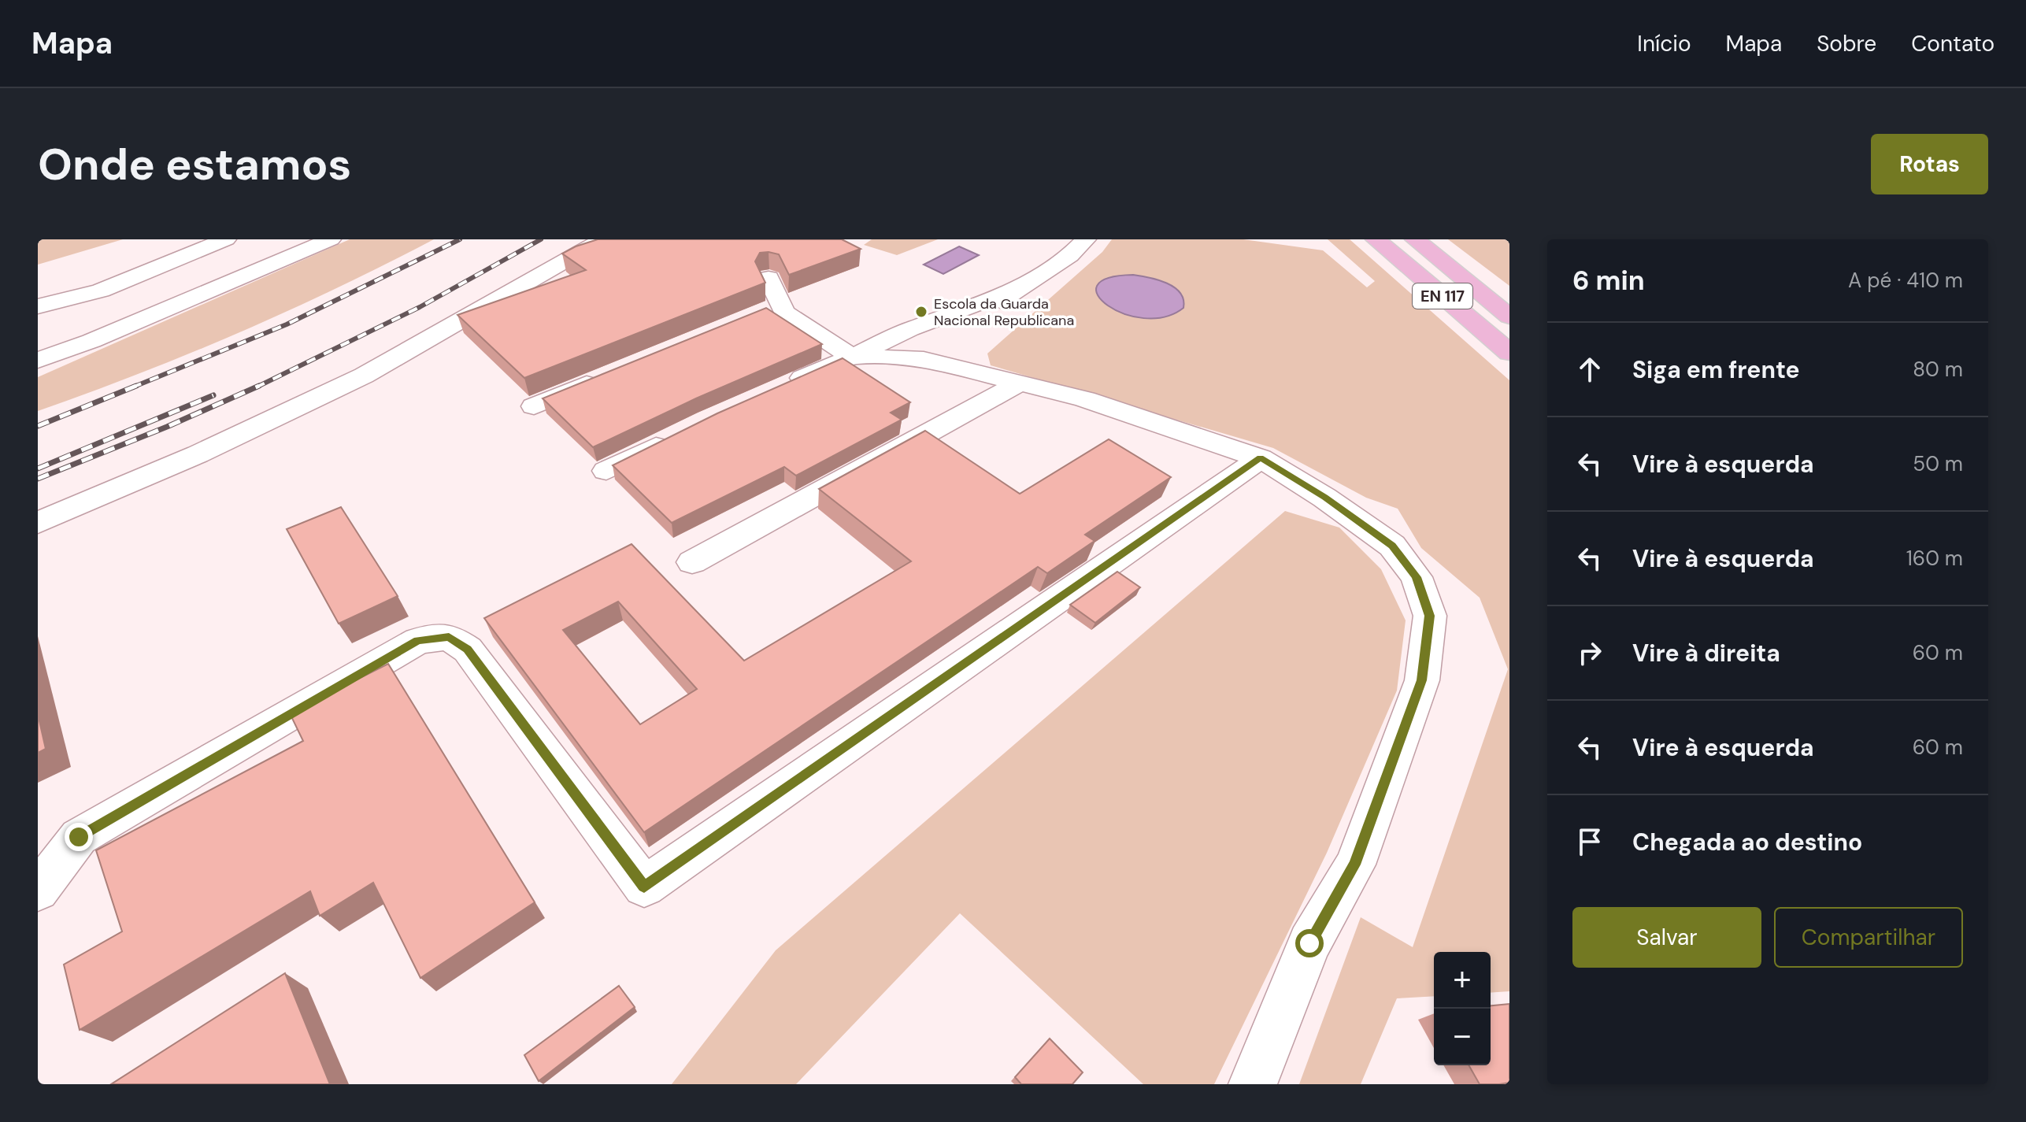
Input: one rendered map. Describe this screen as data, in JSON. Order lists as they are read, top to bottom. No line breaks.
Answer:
{"streets":{"main road":["EN 117"]},"places":["Escola da Guarda Nacional Republicana"],"page":{"header":"Mapa","nav":["Início","Mapa","Sobre","Contato"],"buttons":["Rotas",["Salvar","Compartilhar"]],"title":"Onde estamos","heading":["6 min","A pé · 410 m"],"list":[["Siga em frente","80 m"],["Vire à esquerda","50 m"],["Vire à esquerda","160 m"],["Vire à direita","60 m"],["Vire à esquerda","60 m"],"Chegada ao destino"],"map_buttons":["+","−"]}}
